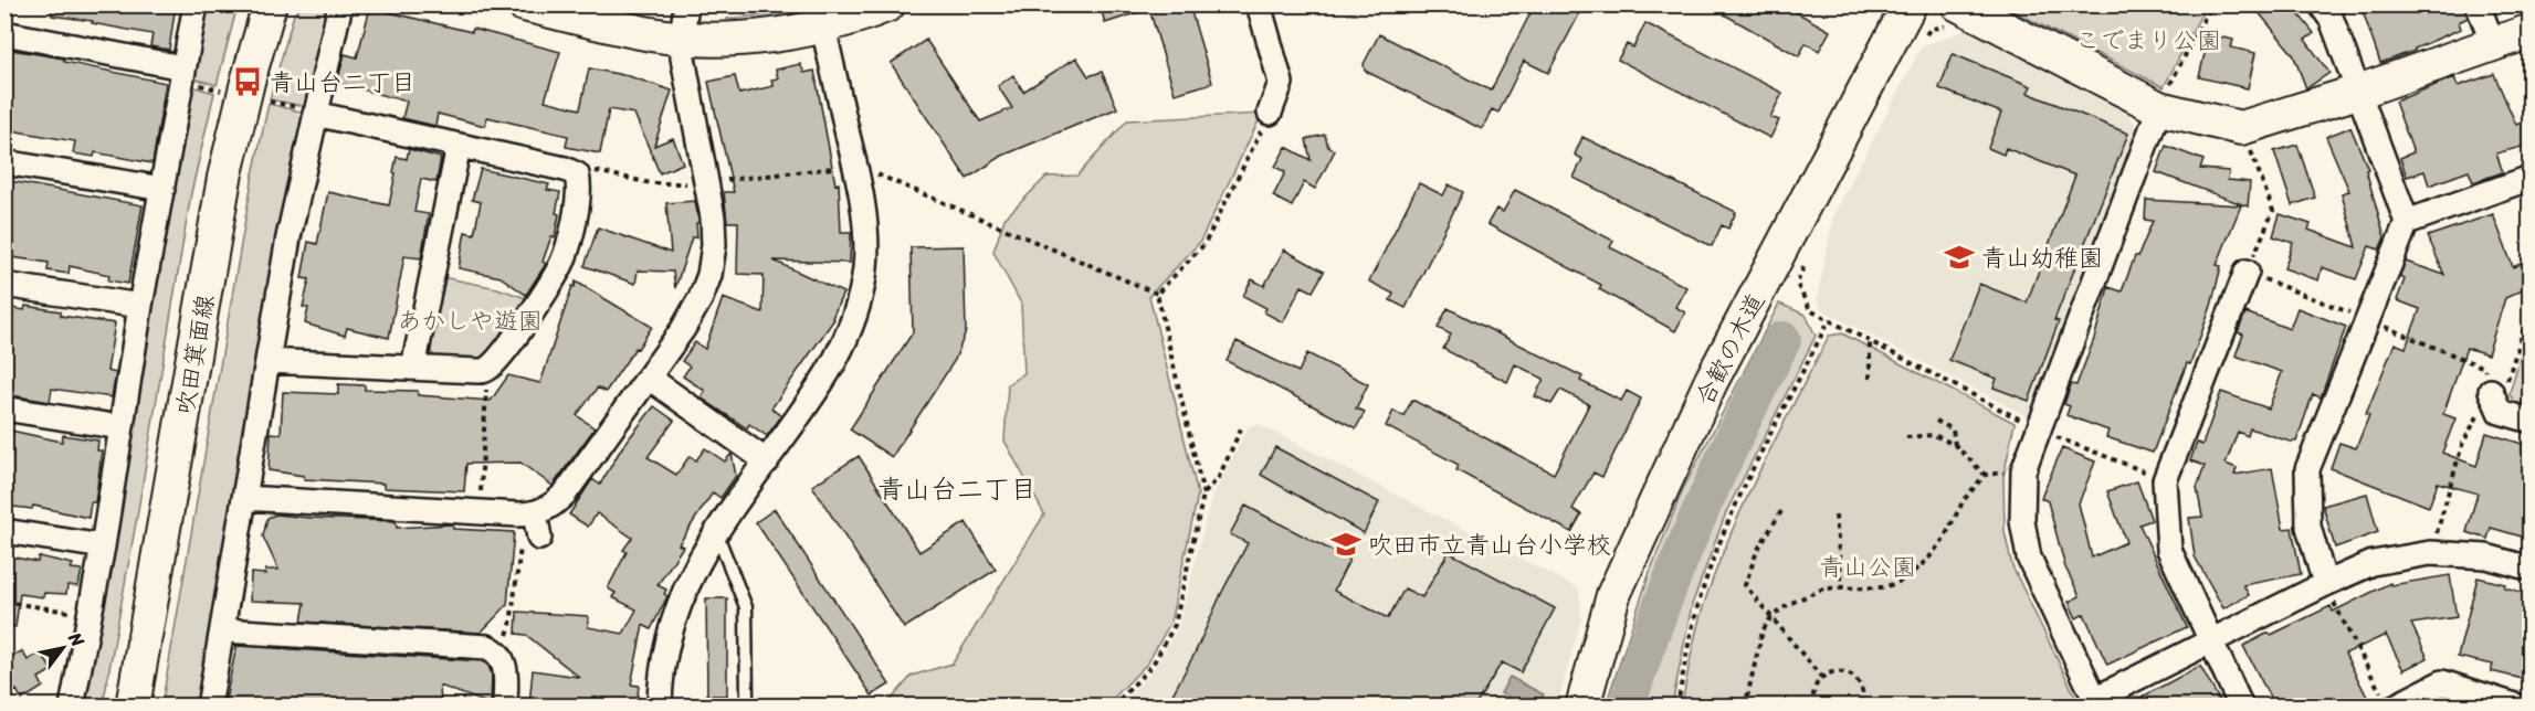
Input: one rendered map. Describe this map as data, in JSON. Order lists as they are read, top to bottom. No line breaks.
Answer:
{"streets":{"street":["合歓の木道","吹田箕面線"]},"districts":["青山台二丁目"],"parks":["こでまり公園","あかしや遊園","青山公園"],"places":{"bus stop":["青山台二丁目"],"school or university":["青山幼稚園","吹田市立青山台小学校"]},"north":"top right"}
